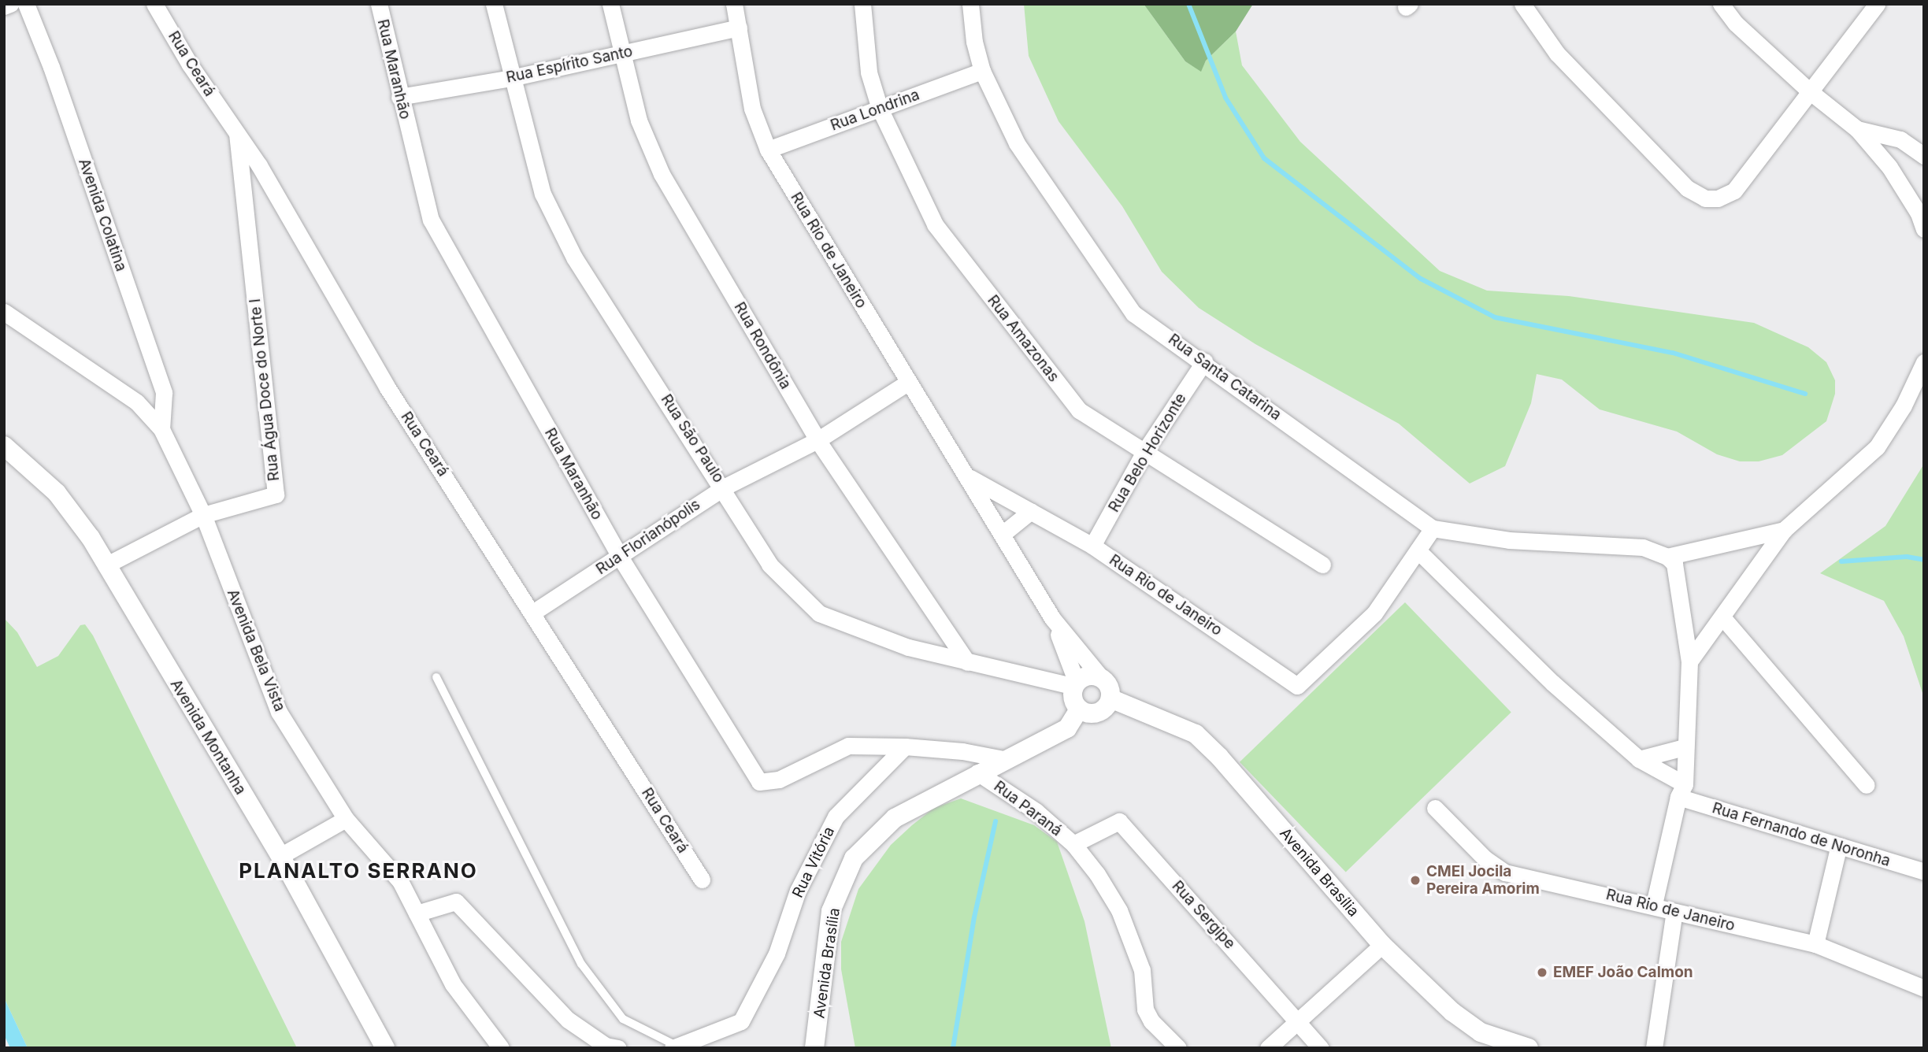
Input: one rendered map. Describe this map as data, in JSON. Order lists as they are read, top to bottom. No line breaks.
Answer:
{"streets":{"street":["Rua Ceará","Rua Espírito Santo","Rua Maranhão","Rua Londrina","Avenida Colatina","Rua Rio de Janeiro","Rua Amazonas","Rua Rondônia","Rua Santa Catarina","Rua Água Doce do Norte I","Rua São Paulo","Rua Belo Horizonte","Rua Florianópolis","Avenida Bela Vista","Avenida Montanha","Rua Paraná","Rua Fernando de Noronha","Rua Vitória","Avenida Brasília","Rua Sergipe"]},"crossings":[["Rua Ceará","Rua Água Doce do Norte I"],["Rua Ceará","Rua Florianópolis"],["Rua Espírito Santo","Rua Maranhão"],["Rua Espírito Santo","Rua Rio de Janeiro"],["Rua Espírito Santo","Rua Rondônia"],["Rua Espírito Santo","Rua São Paulo"],["Rua Maranhão","Rua Florianópolis"],["Rua Maranhão","Rua Vitória"],["Rua Londrina","Rua Rio de Janeiro"],["Rua Londrina","Rua Amazonas"],["Rua Londrina","Rua Santa Catarina"],["Avenida Colatina","Avenida Bela Vista"],["Rua Rio de Janeiro","Rua São Paulo"],["Rua Rio de Janeiro","Rua Belo Horizonte"],["Rua Rio de Janeiro","Rua Florianópolis"],["Rua Rio de Janeiro","Rua Fernando de Noronha"],["Rua Rio de Janeiro","Avenida Brasília"],["Rua Amazonas","Rua Belo Horizonte"],["Rua Rondônia","Rua São Paulo"],["Rua Rondônia","Rua Florianópolis"],["Rua Santa Catarina","Rua Belo Horizonte"],["Rua Água Doce do Norte I","Avenida Bela Vista"],["Rua Água Doce do Norte I","Avenida Montanha"],["Rua São Paulo","Rua Florianópolis"],["Rua São Paulo","Avenida Brasília"],["Rua Paraná","Avenida Brasília"],["Rua Paraná","Rua Sergipe"]],"districts":["PLANALTO SERRANO"],"places":["CMEI Jocila Pereira Amorim","EMEF João Calmon"]}
